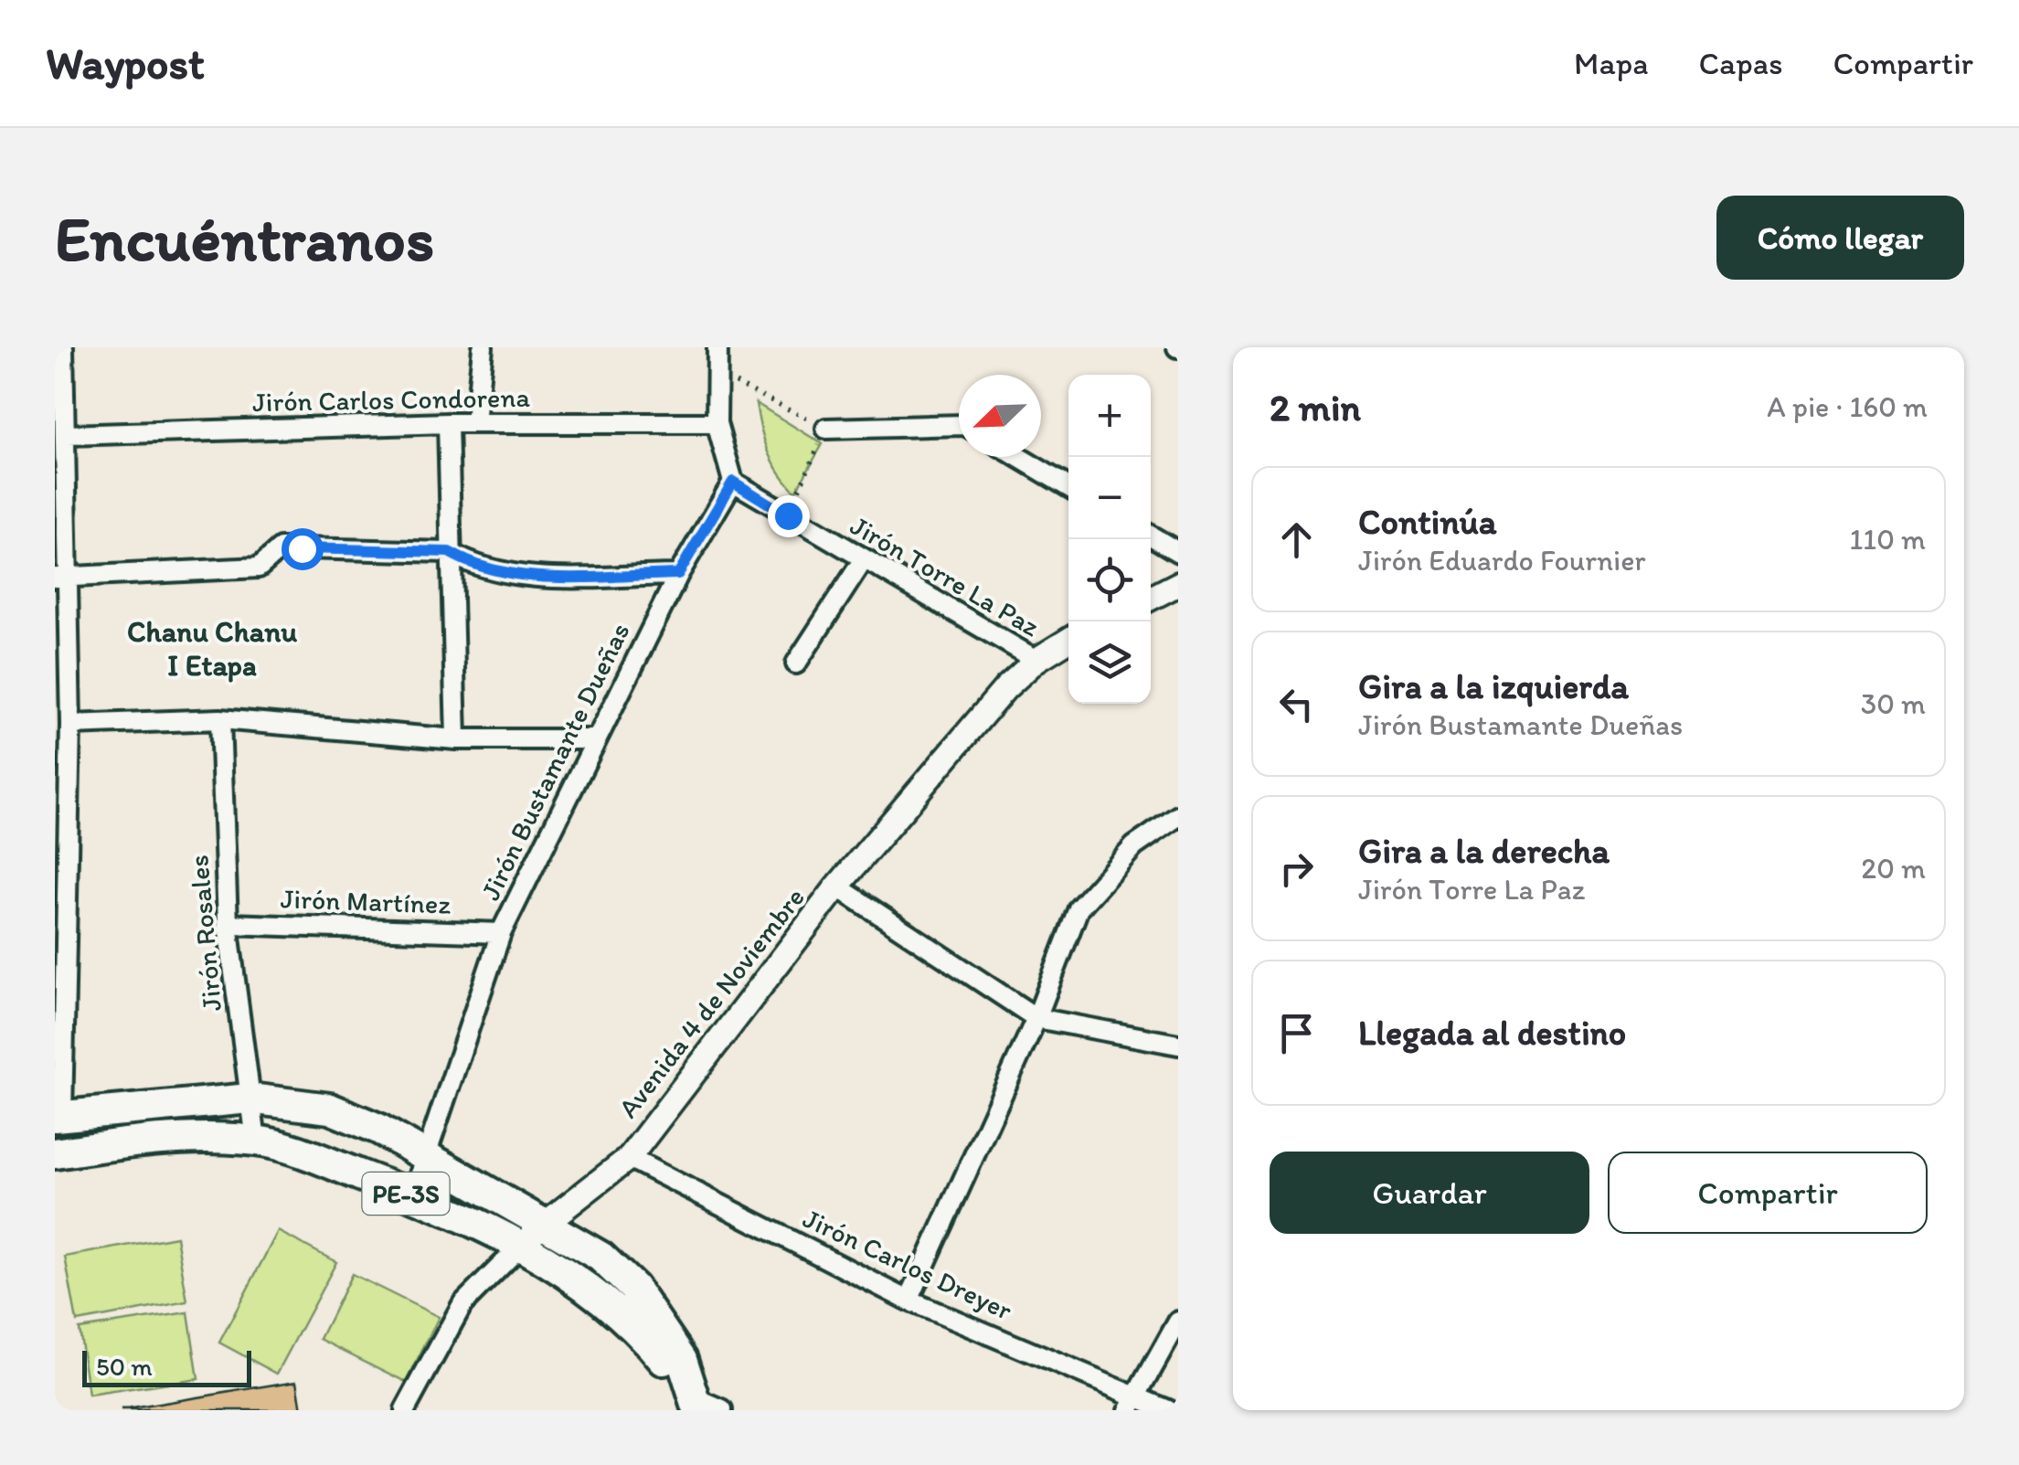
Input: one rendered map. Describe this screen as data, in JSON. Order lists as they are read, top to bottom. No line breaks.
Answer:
{"streets":{"highway":["PE-3S"],"street":["Jirón Carlos Condorena","Jirón Torre La Paz","Jirón Bustamante Dueñas","Jirón Martínez","Jirón Rosales","Avenida 4 de Noviembre","Jirón Carlos Dreyer"]},"crossings":[["Jirón Torre La Paz","Jirón Bustamante Dueñas"],["Jirón Torre La Paz","Avenida 4 de Noviembre"],["Jirón Bustamante Dueñas","Jirón Martínez"],["Jirón Bustamante Dueñas","PE-3S"],["Jirón Martínez","Jirón Rosales"],["Jirón Rosales","PE-3S"],["Avenida 4 de Noviembre","PE-3S"],["Avenida 4 de Noviembre","Jirón Carlos Dreyer"]],"districts":["Chanu Chanu I Etapa"],"scale_bar":"50 m","north":"bottom left","page":{"header":"Waypost","nav":["Mapa","Capas","Compartir"],"buttons":["Cómo llegar",["Guardar","Compartir"]],"title":"Encuéntranos","heading":["2 min","A pie · 160 m"],"map_buttons":["+","−"],"list":[["Continúa","Jirón Eduardo Fournier","110 m"],["Gira a la izquierda","Jirón Bustamante Dueñas","30 m"],["Gira a la derecha","Jirón Torre La Paz","20 m"],"Llegada al destino"],"scale":"50 m"}}
